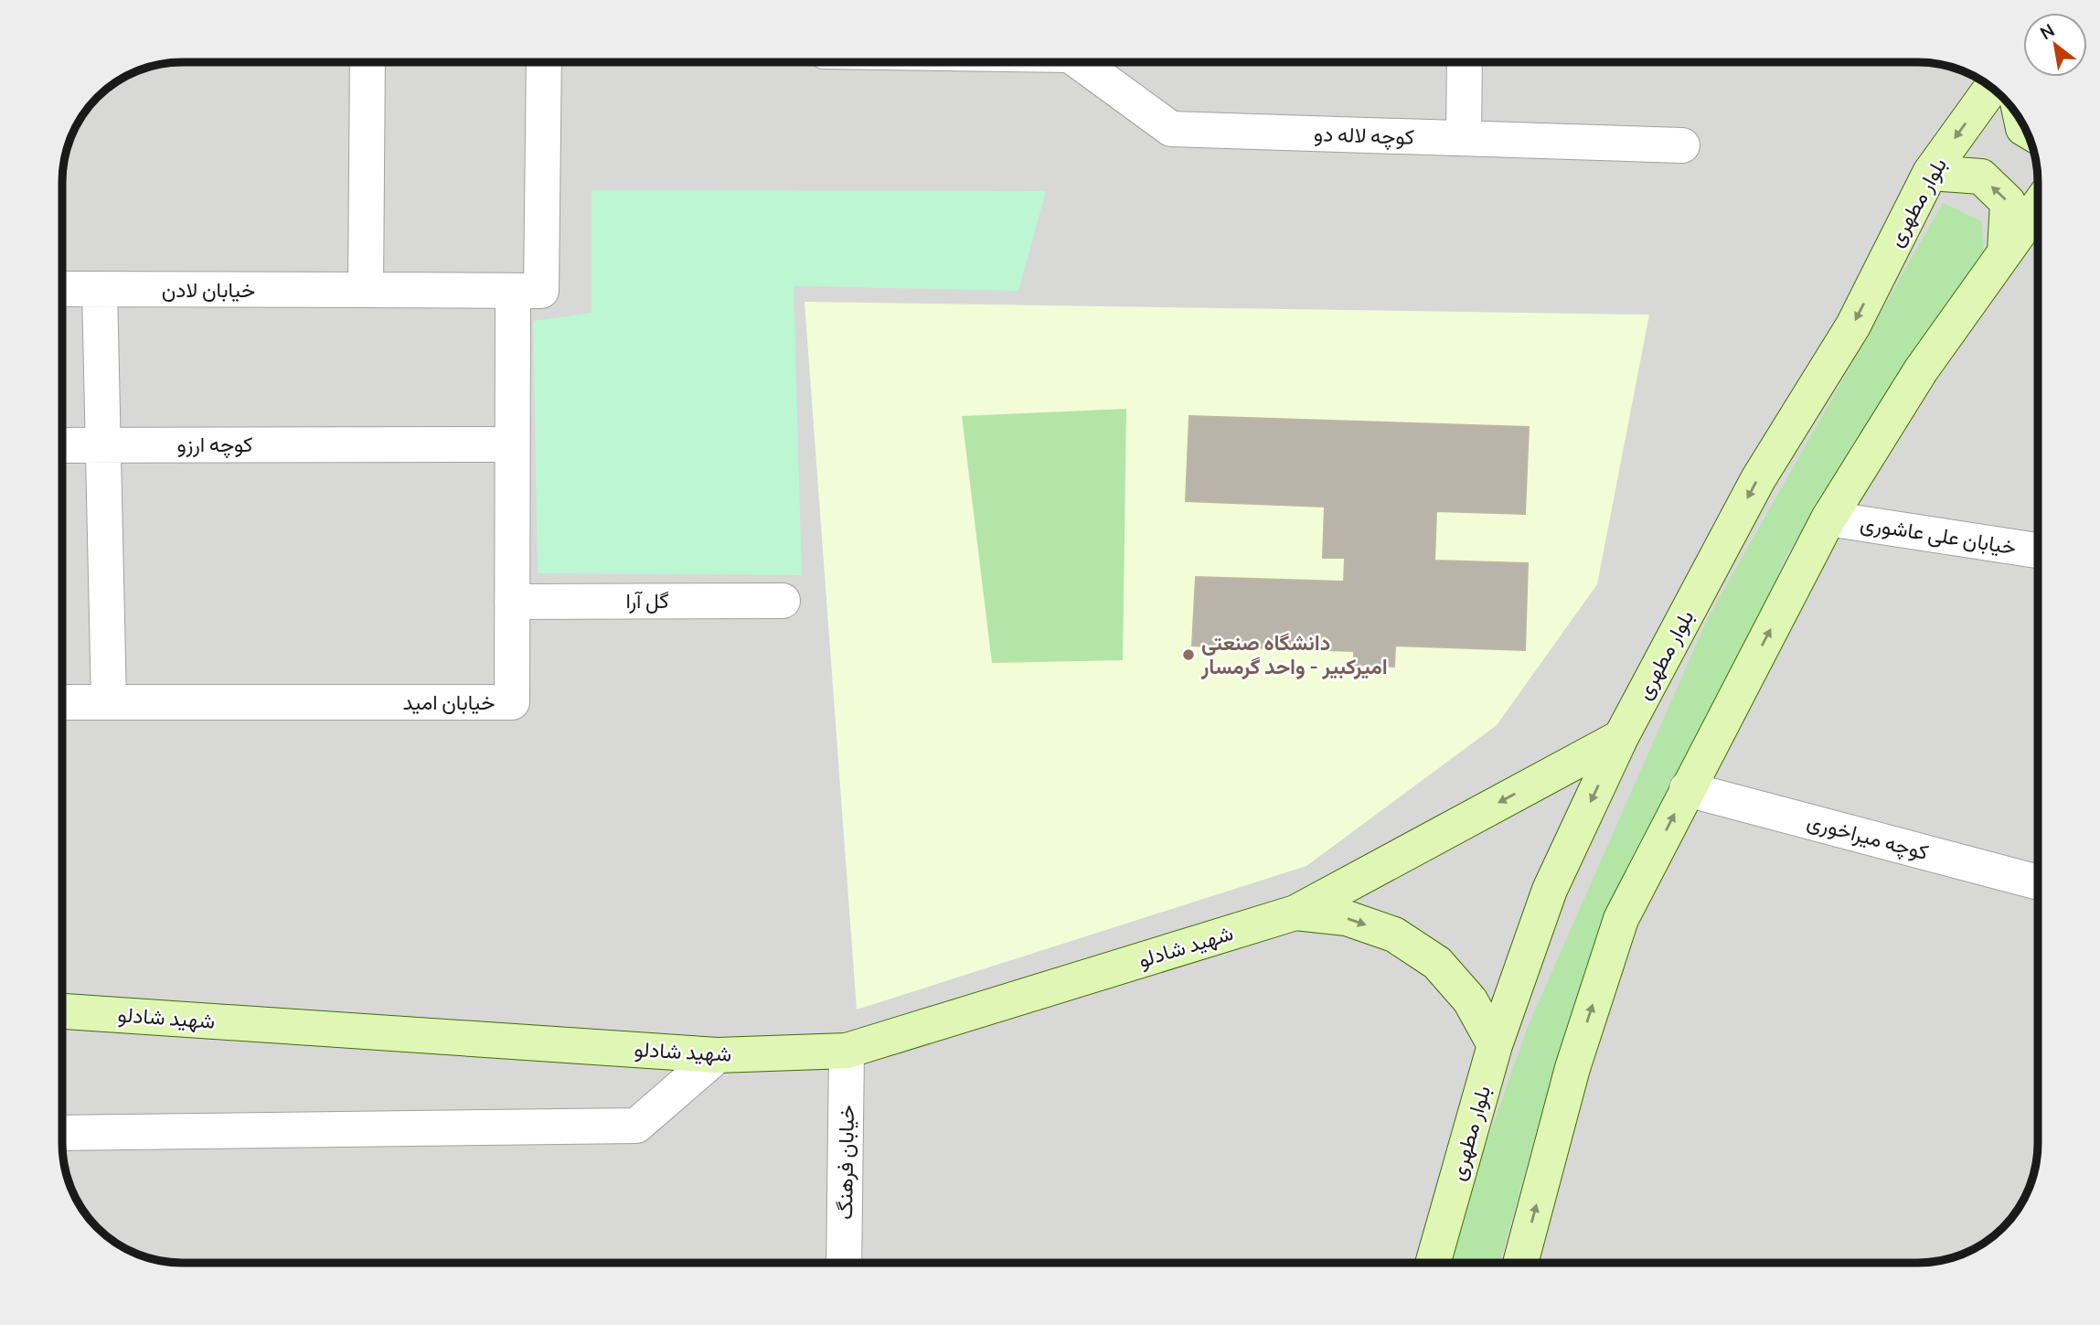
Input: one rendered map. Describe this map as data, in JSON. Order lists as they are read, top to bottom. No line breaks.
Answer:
{"streets":{"main road":["بلوار مطهری","شهید شادلو"],"street":["کوچه لاله دو","خیابان لادن","کوچه ارزو","خیابان علی عاشوری","گل آرا","خیابان امید","کوچه میراخوری","خیابان فرهنگ"]},"crossings":[["خیابان لادن","خیابان امید"],["کوچه ارزو","خیابان امید"],["گل آرا","خیابان امید"],["شهید شادلو","خیابان فرهنگ"]],"places":["دانشگاه صنعتی امیرکبیر - واحد گرمسار"],"north":"top left"}
